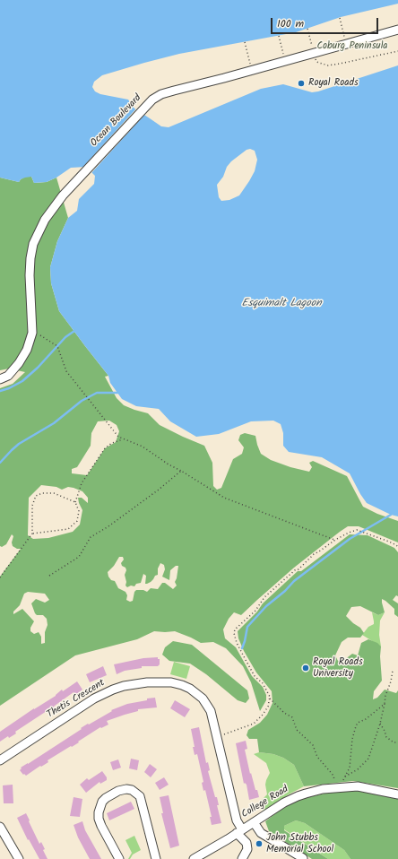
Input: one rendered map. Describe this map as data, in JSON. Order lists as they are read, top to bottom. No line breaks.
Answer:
{"streets":{"street":["Ocean Boulevard","Thetis Crescent","College Road"]},"crossings":[["Thetis Crescent","College Road"]],"water":["Esquimalt Lagoon"],"parks":["Coburg Peninsula"],"places":["Royal Roads","Royal Roads University","John Stubbs Memorial School"],"scale_bar":"100 m"}
